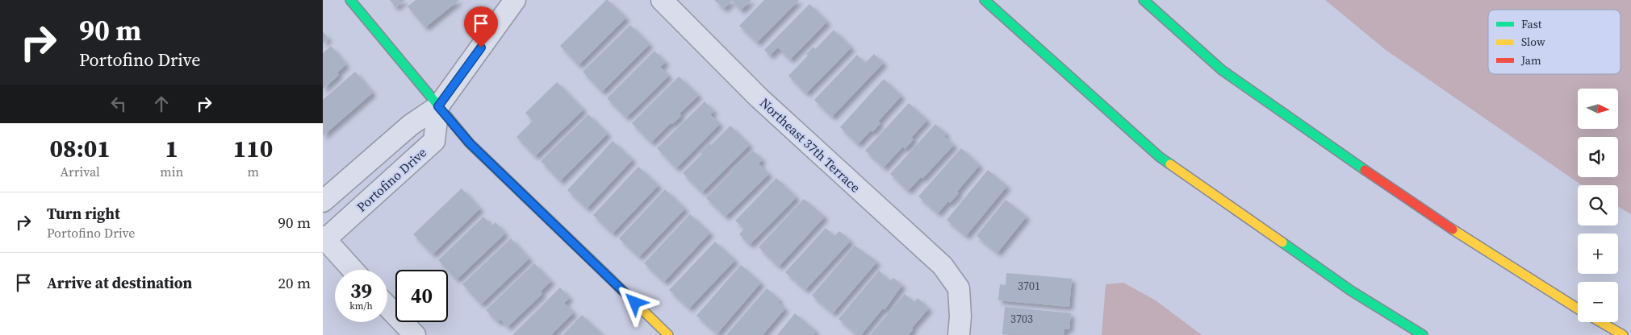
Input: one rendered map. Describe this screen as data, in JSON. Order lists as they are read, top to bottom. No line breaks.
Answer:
{"streets":{"street":["Northeast 37th Terrace","Portofino Drive"]},"house_numbers":["3701","3703"],"legend":["Fast","Slow","Jam"],"north":"right","page":{"turn":["90 m","Portofino Drive"],"map_buttons":["+","−"],"eta":["08:01","Arrival","1","min","110","m"],"list":[{"name":"Turn right","note":"Portofino Drive","value":"90 m"},{"name":"Arrive at destination","value":"20 m"}],"speed":"39 km/h","limit":"40"}}
